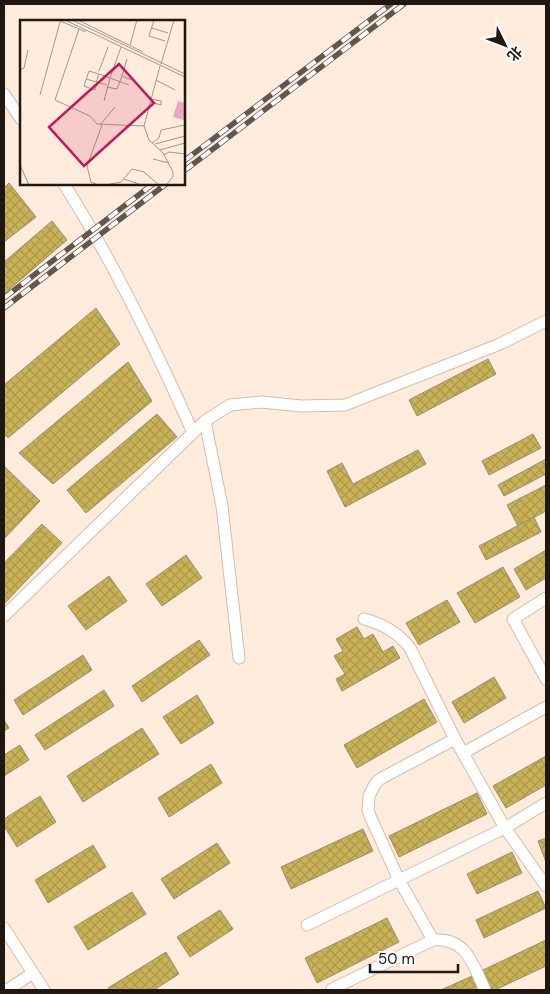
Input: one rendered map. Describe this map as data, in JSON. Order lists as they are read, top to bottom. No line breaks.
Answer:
{"scale_bar":"50 m","north":"bottom right"}
